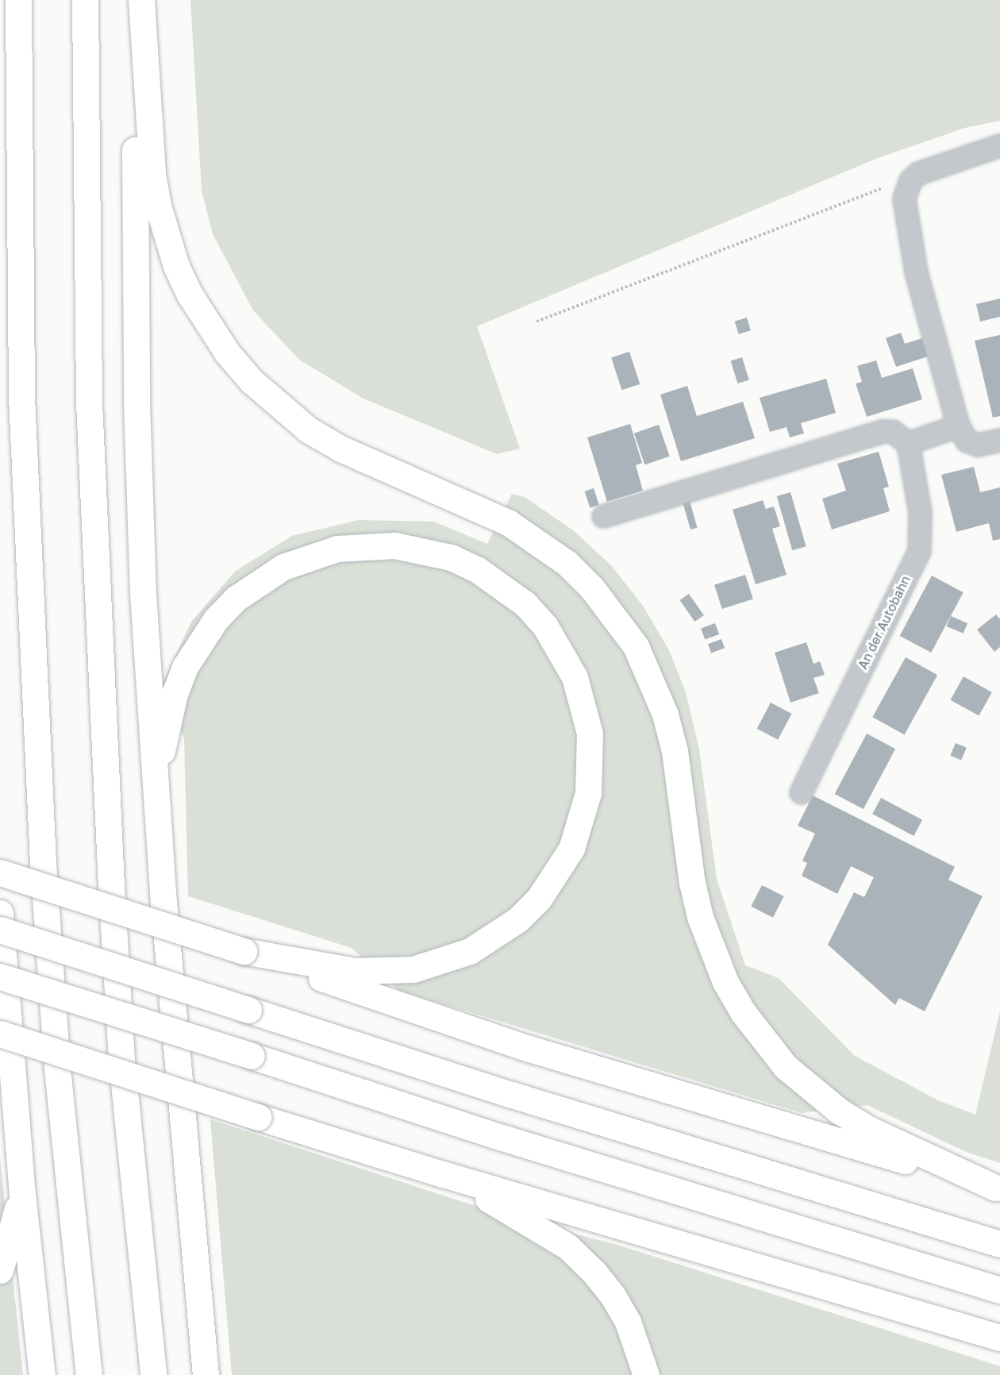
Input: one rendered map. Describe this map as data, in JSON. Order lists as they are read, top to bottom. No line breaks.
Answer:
{"streets":{"street":["An der Autobahn"]}}
